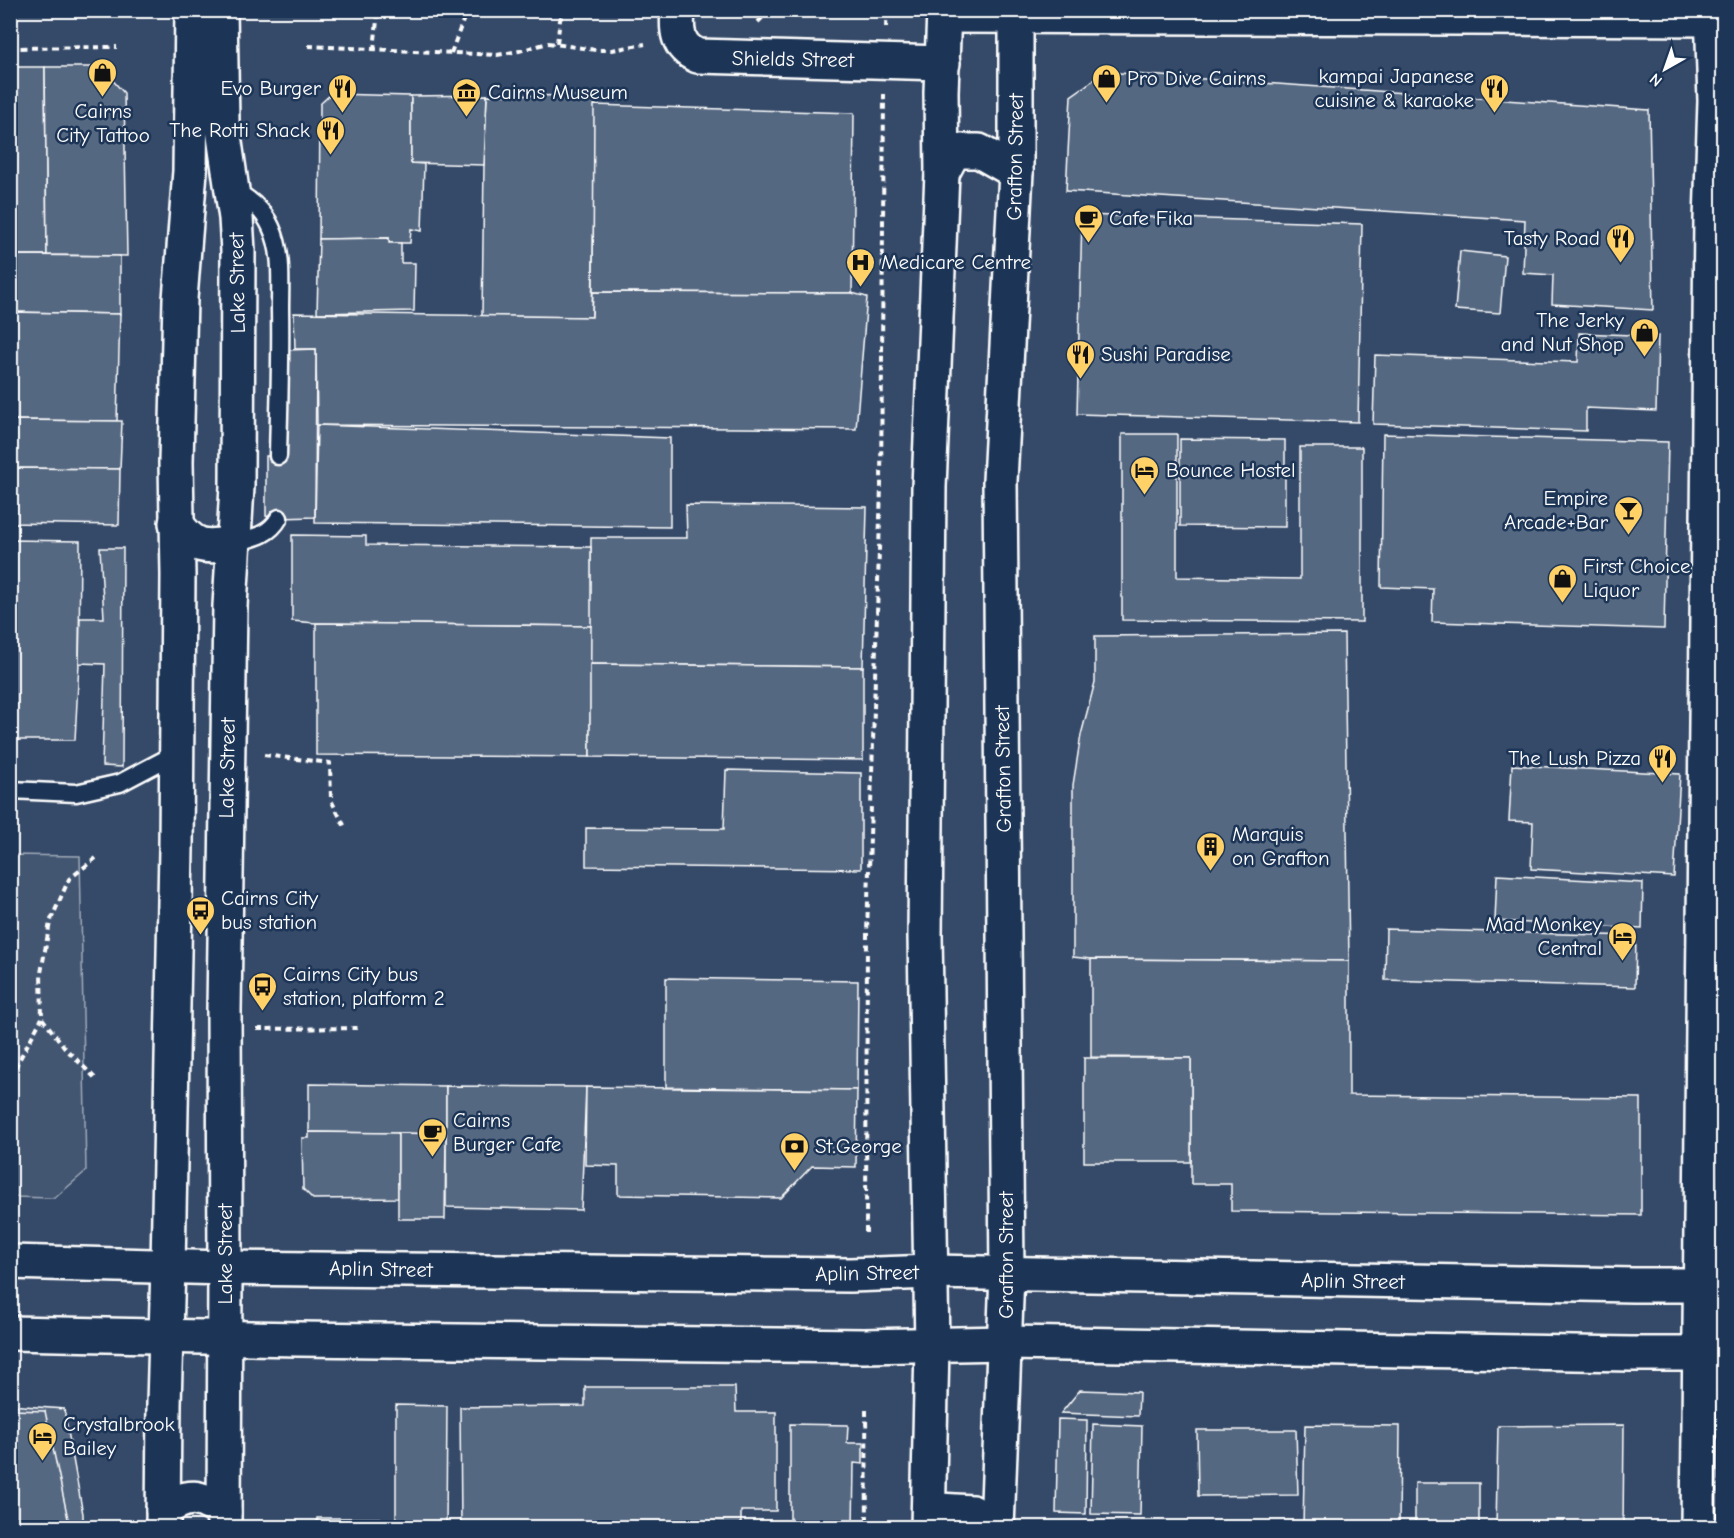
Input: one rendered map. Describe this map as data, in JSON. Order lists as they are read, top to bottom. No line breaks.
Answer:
{"streets":{"main road":["Shields Street","Grafton Street","Lake Street","Aplin Street"]},"crossings":[["Grafton Street","Aplin Street"],["Lake Street","Aplin Street"]],"places":{"shop":["Cairns City Tattoo","Pro Dive Cairns","The Jerky and Nut Shop","First Choice Liquor"],"restaurant":["Evo Burger","kampai Japanese cuisine & karaoke","The Rotti Shack","Tasty Road","Sushi Paradise","The Lush Pizza"],"museum":["Cairns Museum"],"cafe":["Cafe Fika","Cairns Burger Cafe"],"hospital":["Medicare Centre"],"hotel":["Bounce Hostel","Mad Monkey Central","Crystalbrook Bailey"],"bar":["Empire Arcade+Bar"],"building":["Marquis on Grafton"],"bus stop":["Cairns City bus station","Cairns City bus station, platform 2"],"bank":["St.George"]},"north":"bottom left"}
